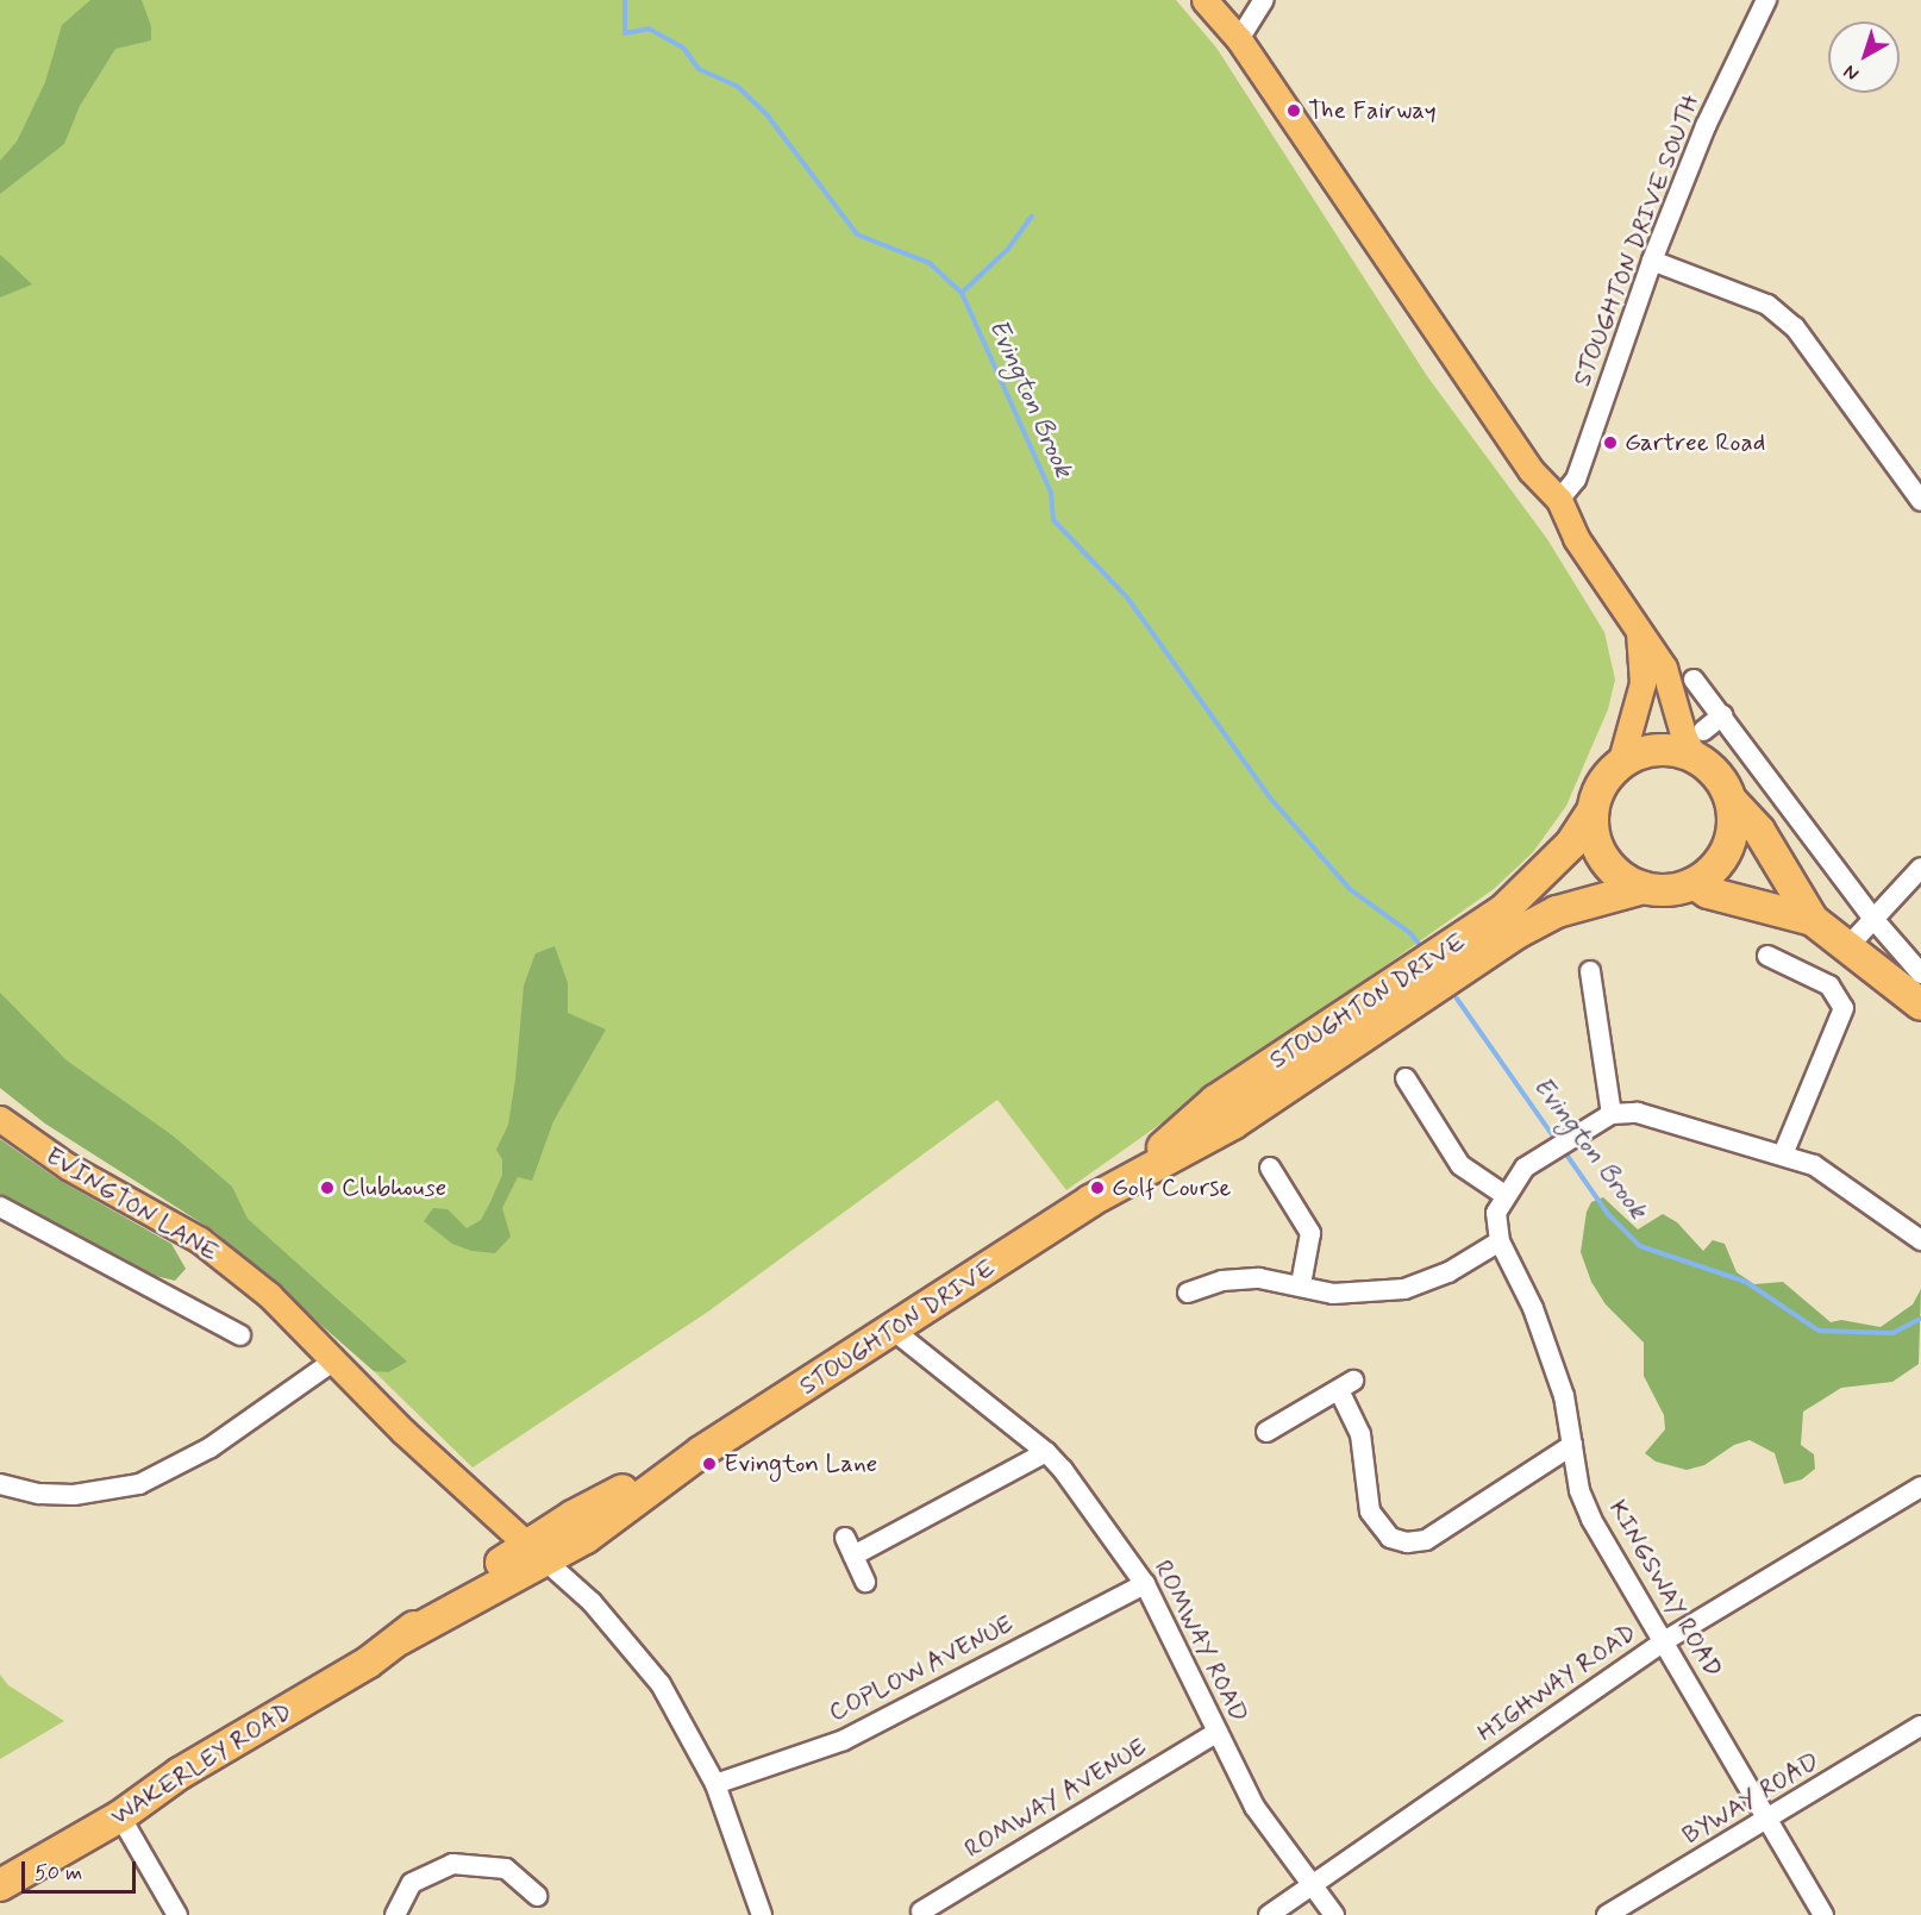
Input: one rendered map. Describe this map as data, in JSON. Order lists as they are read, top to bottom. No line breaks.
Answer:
{"streets":{"highway":["STOUGHTON DRIVE","WAKERLEY ROAD"],"main road":["EVINGTON LANE"],"street":["STOUGHTON DRIVE SOUTH","KINGSWAY ROAD","ROMWAY ROAD","COPLOW AVENUE","HIGHWAY ROAD","ROMWAY AVENUE","BYWAY ROAD"]},"crossings":[["STOUGHTON DRIVE","EVINGTON LANE"],["STOUGHTON DRIVE","ROMWAY ROAD"],["STOUGHTON DRIVE","WAKERLEY ROAD"],["EVINGTON LANE","COPLOW AVENUE"],["EVINGTON LANE","WAKERLEY ROAD"],["KINGSWAY ROAD","HIGHWAY ROAD"],["KINGSWAY ROAD","BYWAY ROAD"],["ROMWAY ROAD","COPLOW AVENUE"],["ROMWAY ROAD","HIGHWAY ROAD"],["ROMWAY ROAD","ROMWAY AVENUE"]],"water":["Evington Brook"],"places":["The Fairway","Gartree Road","Clubhouse","Golf Course","Evington Lane"],"scale_bar":"50 m","north":"bottom left"}
